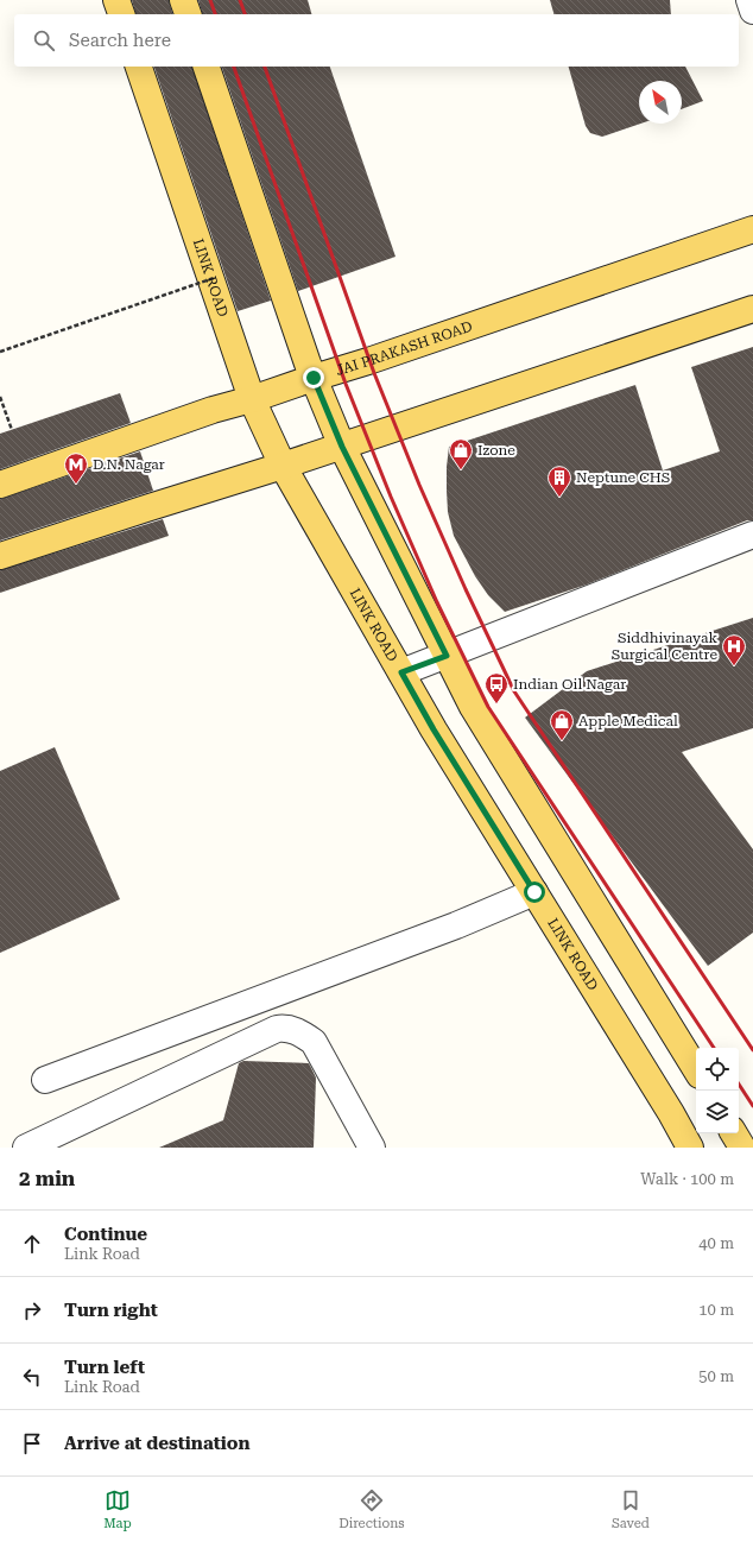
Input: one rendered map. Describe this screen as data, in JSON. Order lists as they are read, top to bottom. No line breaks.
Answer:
{"streets":{"main road":["LINK ROAD","JAI PRAKASH ROAD"]},"crossings":[["LINK ROAD","JAI PRAKASH ROAD"]],"places":{"shop":["Izone","Apple Medical"],"metro station":["D.N. Nagar"],"building":["Neptune CHS"],"hospital":["Siddhivinayak Surgical Centre"],"bus stop":["Indian Oil Nagar"]},"north":"top left","page":{"search":"Search here","heading":["2 min","Walk · 100 m"],"list":[["Continue","Link Road","40 m"],["Turn right","10 m"],["Turn left","Link Road","50 m"],"Arrive at destination"],"nav":["Map","Directions","Saved"]}}
